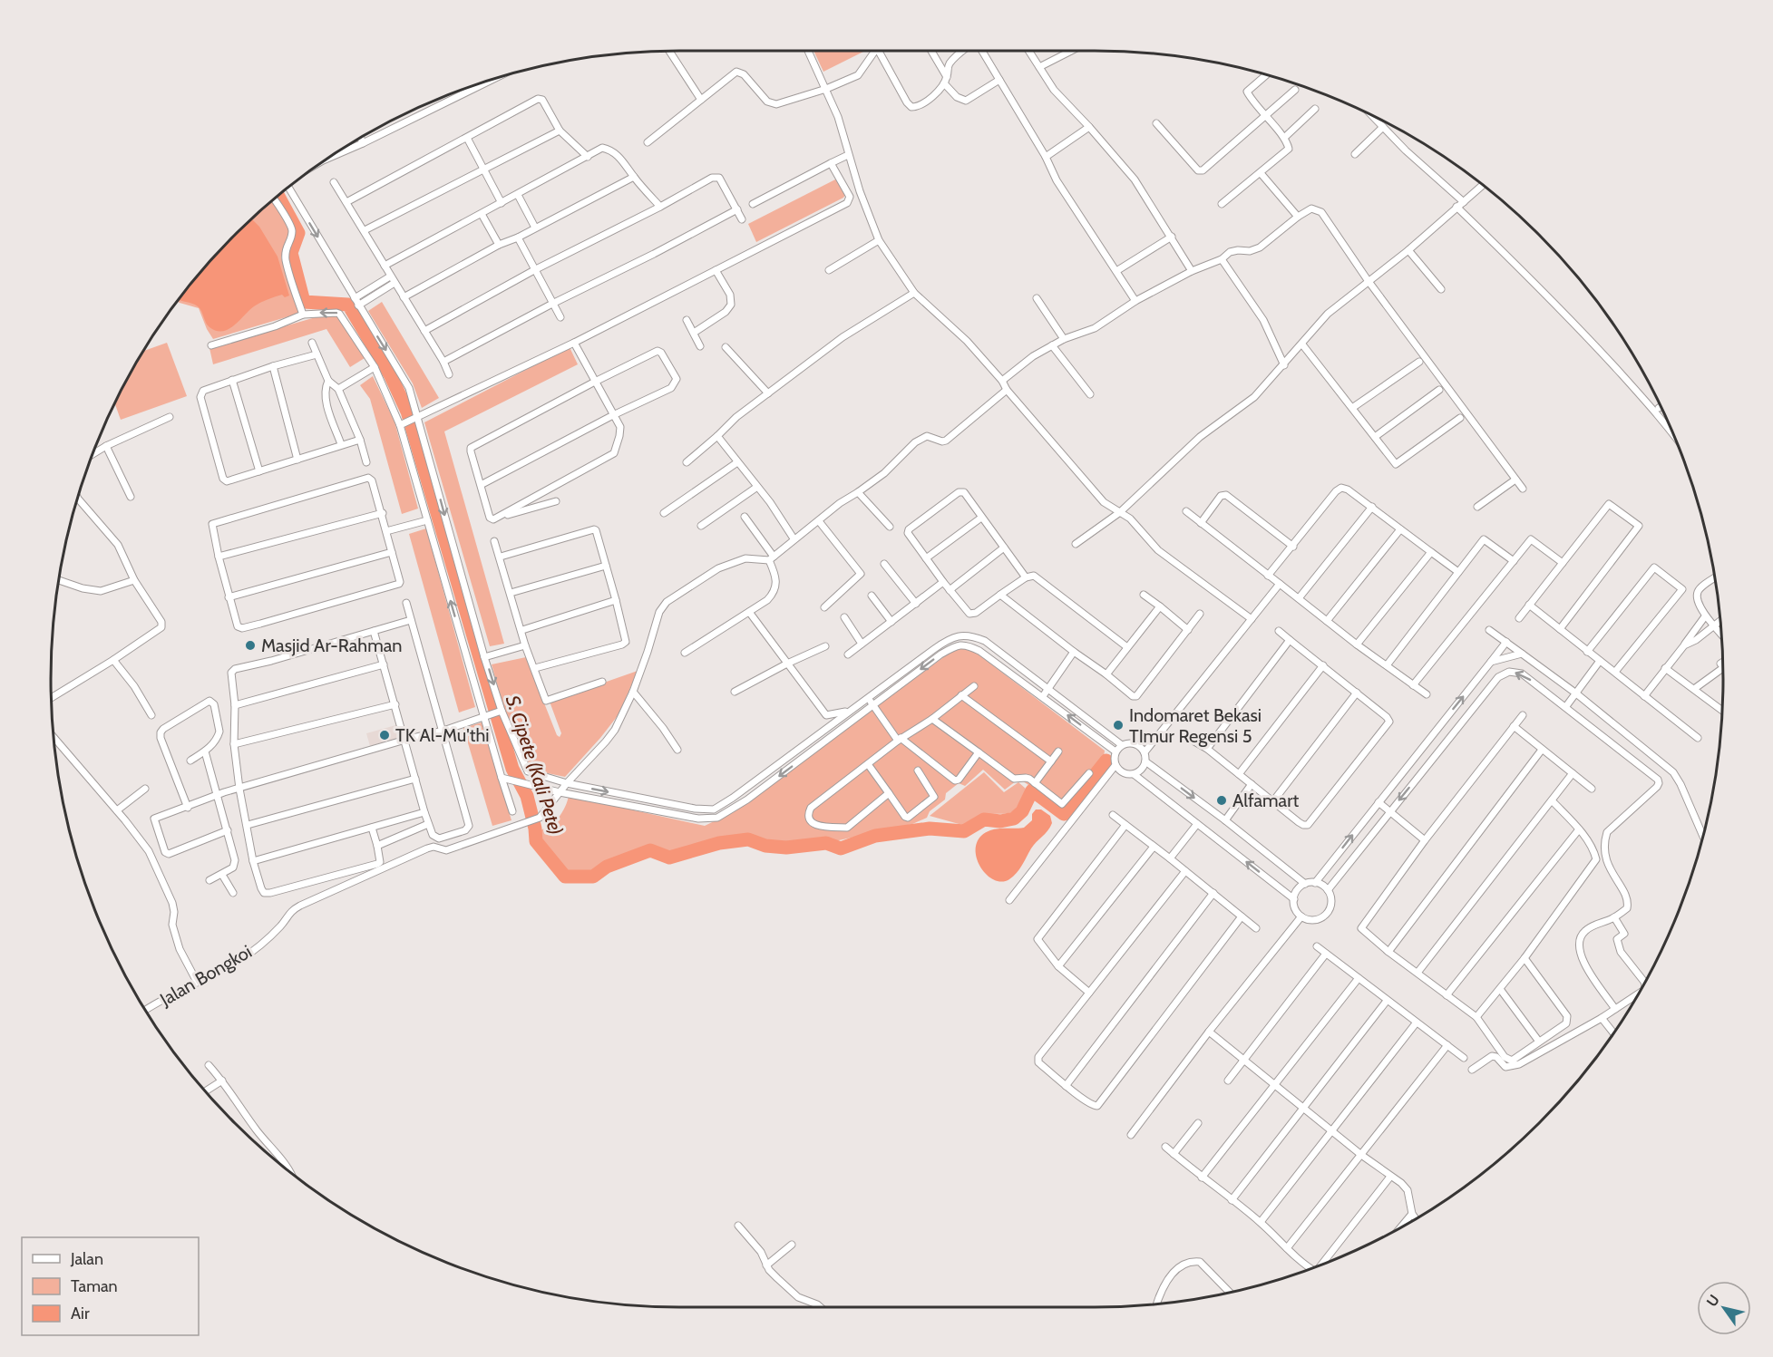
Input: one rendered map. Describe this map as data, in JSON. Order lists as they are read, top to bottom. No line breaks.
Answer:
{"streets":{"street":["Jalan Bongkoi"]},"water":["S. Cipete (Kali Pete)"],"places":["Masjid Ar-Rahman","Indomaret Bekasi TImur Regensi 5","TK Al-Mu'thi","Alfamart"],"legend":["Jalan","Taman","Air"],"north":"top left"}
